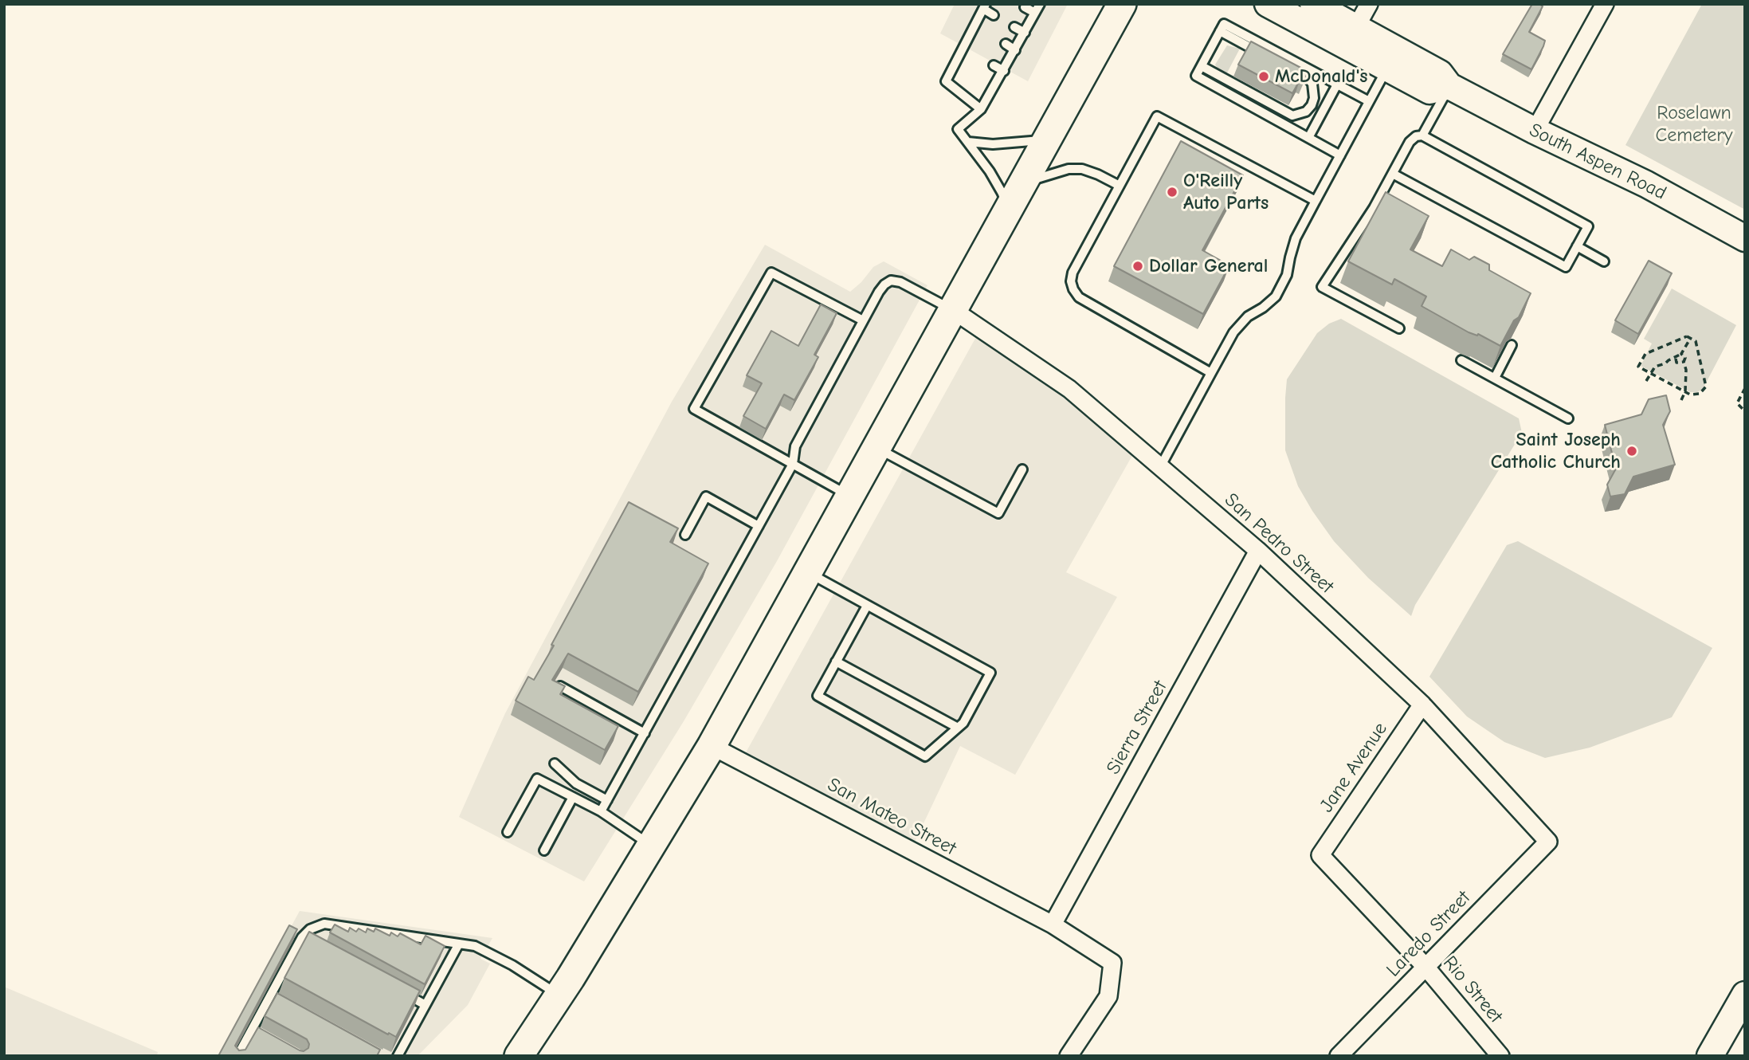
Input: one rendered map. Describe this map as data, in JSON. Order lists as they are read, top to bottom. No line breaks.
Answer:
{"streets":{"street":["South Aspen Road","San Pedro Street","Sierra Street","Jane Avenue","San Mateo Street","Laredo Street","Rio Street"]},"crossings":[["San Pedro Street","Sierra Street"],["San Pedro Street","Jane Avenue"],["San Pedro Street","Laredo Street"],["Sierra Street","San Mateo Street"],["Jane Avenue","Rio Street"],["Laredo Street","Rio Street"]],"parks":["Roselawn Cemetery"],"places":["McDonald's","O'Reilly Auto Parts","Dollar General","Saint Joseph Catholic Church"]}
